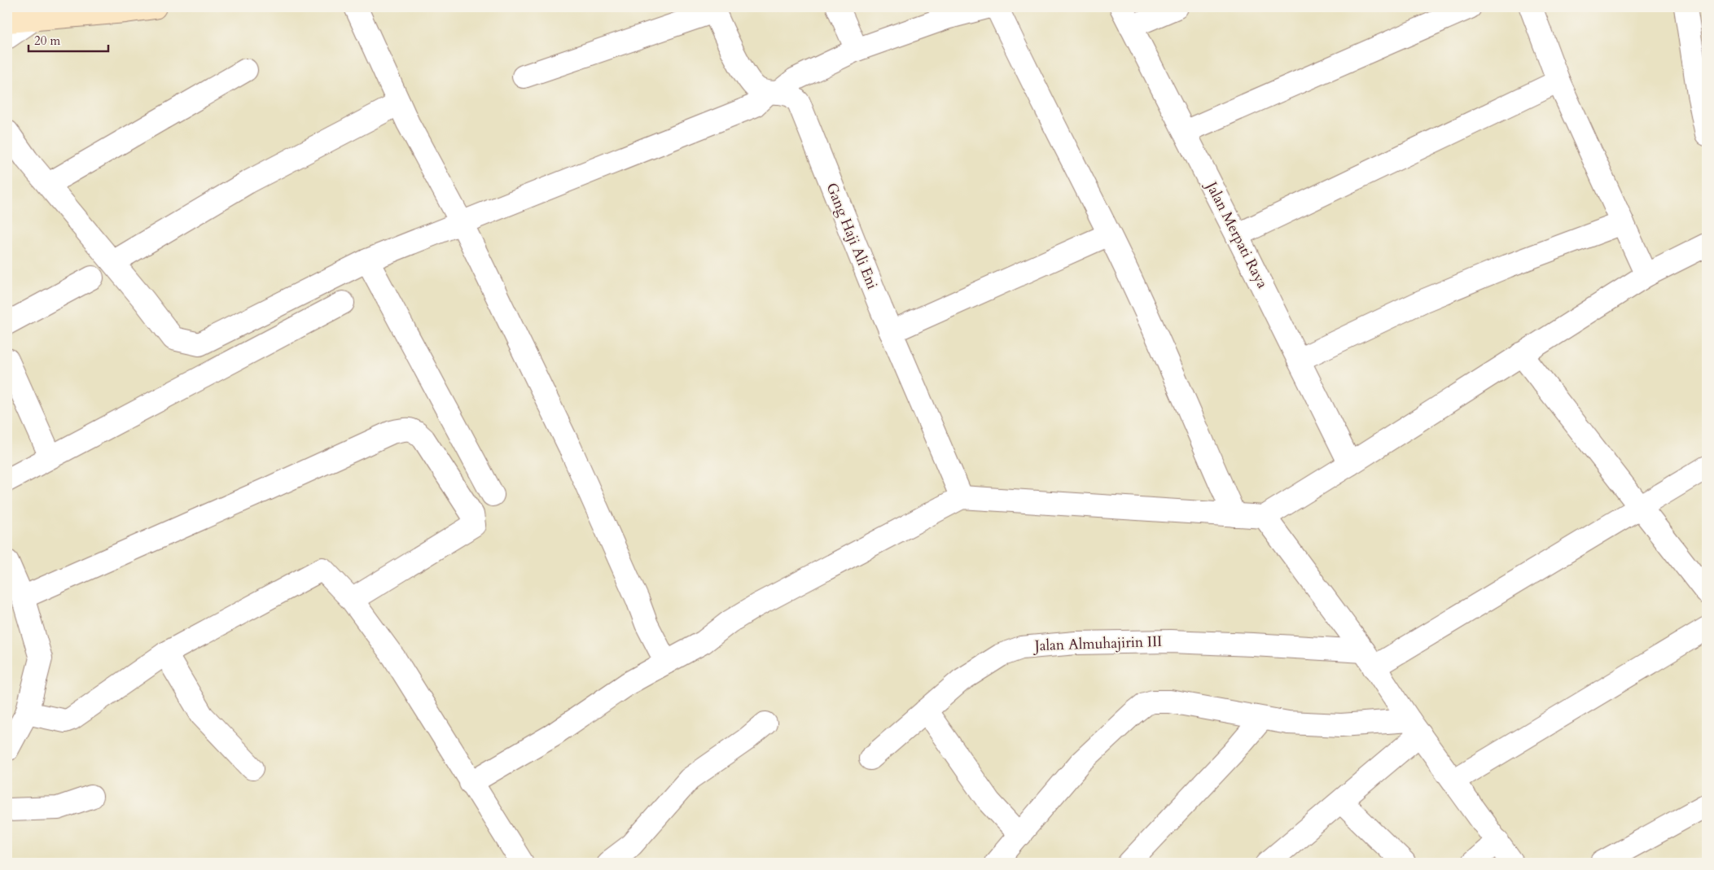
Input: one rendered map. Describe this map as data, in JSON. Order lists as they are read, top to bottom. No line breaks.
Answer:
{"streets":{"street":["Jalan Merpati Raya","Gang Haji Ali Eni","Jalan Almuhajirin III"]},"scale_bar":"20 m"}
